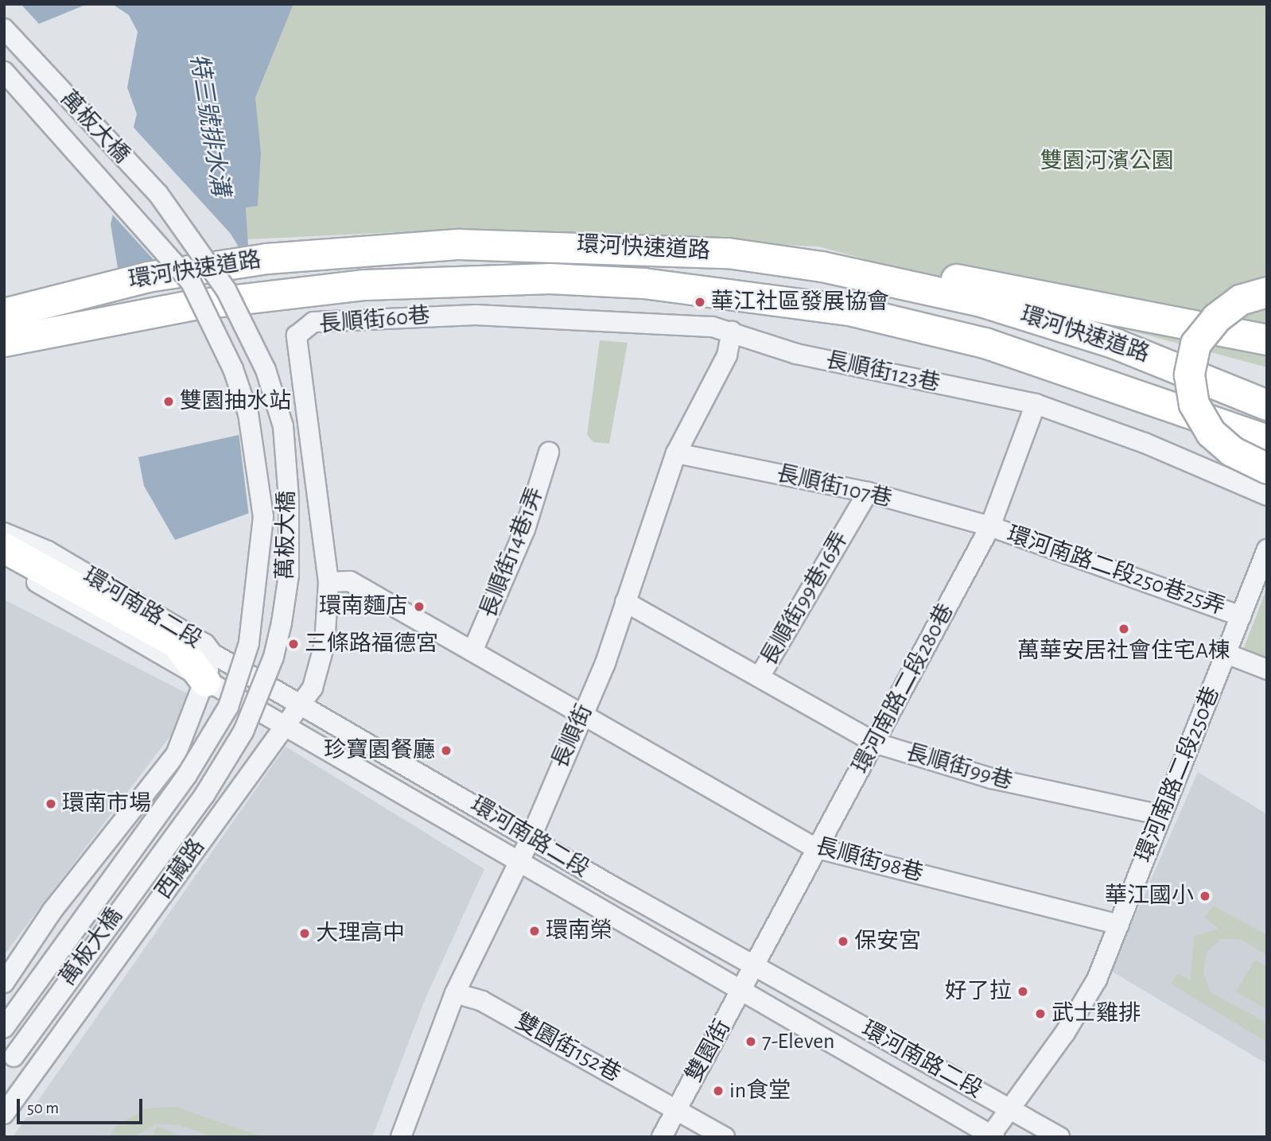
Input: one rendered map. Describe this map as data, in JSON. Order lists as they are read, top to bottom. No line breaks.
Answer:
{"streets":{"highway":["環河快速道路"],"street":["萬板大橋","長順街60巷","長順街123巷","長順街107巷","長順街14巷1弄","環河南路二段250巷25弄","長順街99巷16弄","環河南路二段","環河南路二段280巷","長順街","長順街99巷","環河南路二段250巷","長順街98巷","西藏路","雙園街152巷","雙園街"]},"crossings":[["長順街60巷","長順街123巷"],["長順街60巷","環河南路二段"],["長順街60巷","長順街"],["長順街60巷","長順街98巷"],["長順街60巷","西藏路"],["長順街123巷","環河南路二段280巷"],["長順街123巷","長順街"],["長順街107巷","環河南路二段250巷25弄"],["長順街107巷","長順街99巷16弄"],["長順街107巷","環河南路二段280巷"],["長順街107巷","長順街"],["長順街14巷1弄","長順街98巷"],["環河南路二段250巷25弄","環河南路二段280巷"],["環河南路二段250巷25弄","環河南路二段250巷"],["長順街99巷16弄","長順街99巷"],["環河南路二段","環河南路二段280巷"],["環河南路二段","長順街"],["環河南路二段","環河南路二段250巷"],["環河南路二段","西藏路"],["環河南路二段","雙園街"],["環河南路二段280巷","長順街99巷"],["環河南路二段280巷","長順街98巷"],["環河南路二段280巷","雙園街"],["長順街","長順街99巷"],["長順街","長順街98巷"],["長順街","雙園街152巷"],["長順街99巷","環河南路二段250巷"],["環河南路二段250巷","長順街98巷"],["雙園街152巷","雙園街"]],"water":["特三號排水溝"],"parks":["雙園河濱公園"],"places":["華江社區發展協會","雙園抽水站","環南麵店","萬華安居社會住宅A棟","三條路福德宮","珍寶園餐廳","環南市場","華江國小","環南榮","大理高中","保安宮","好了拉","武士雞排","7-Eleven","in食堂"],"scale_bar":"50 m"}
